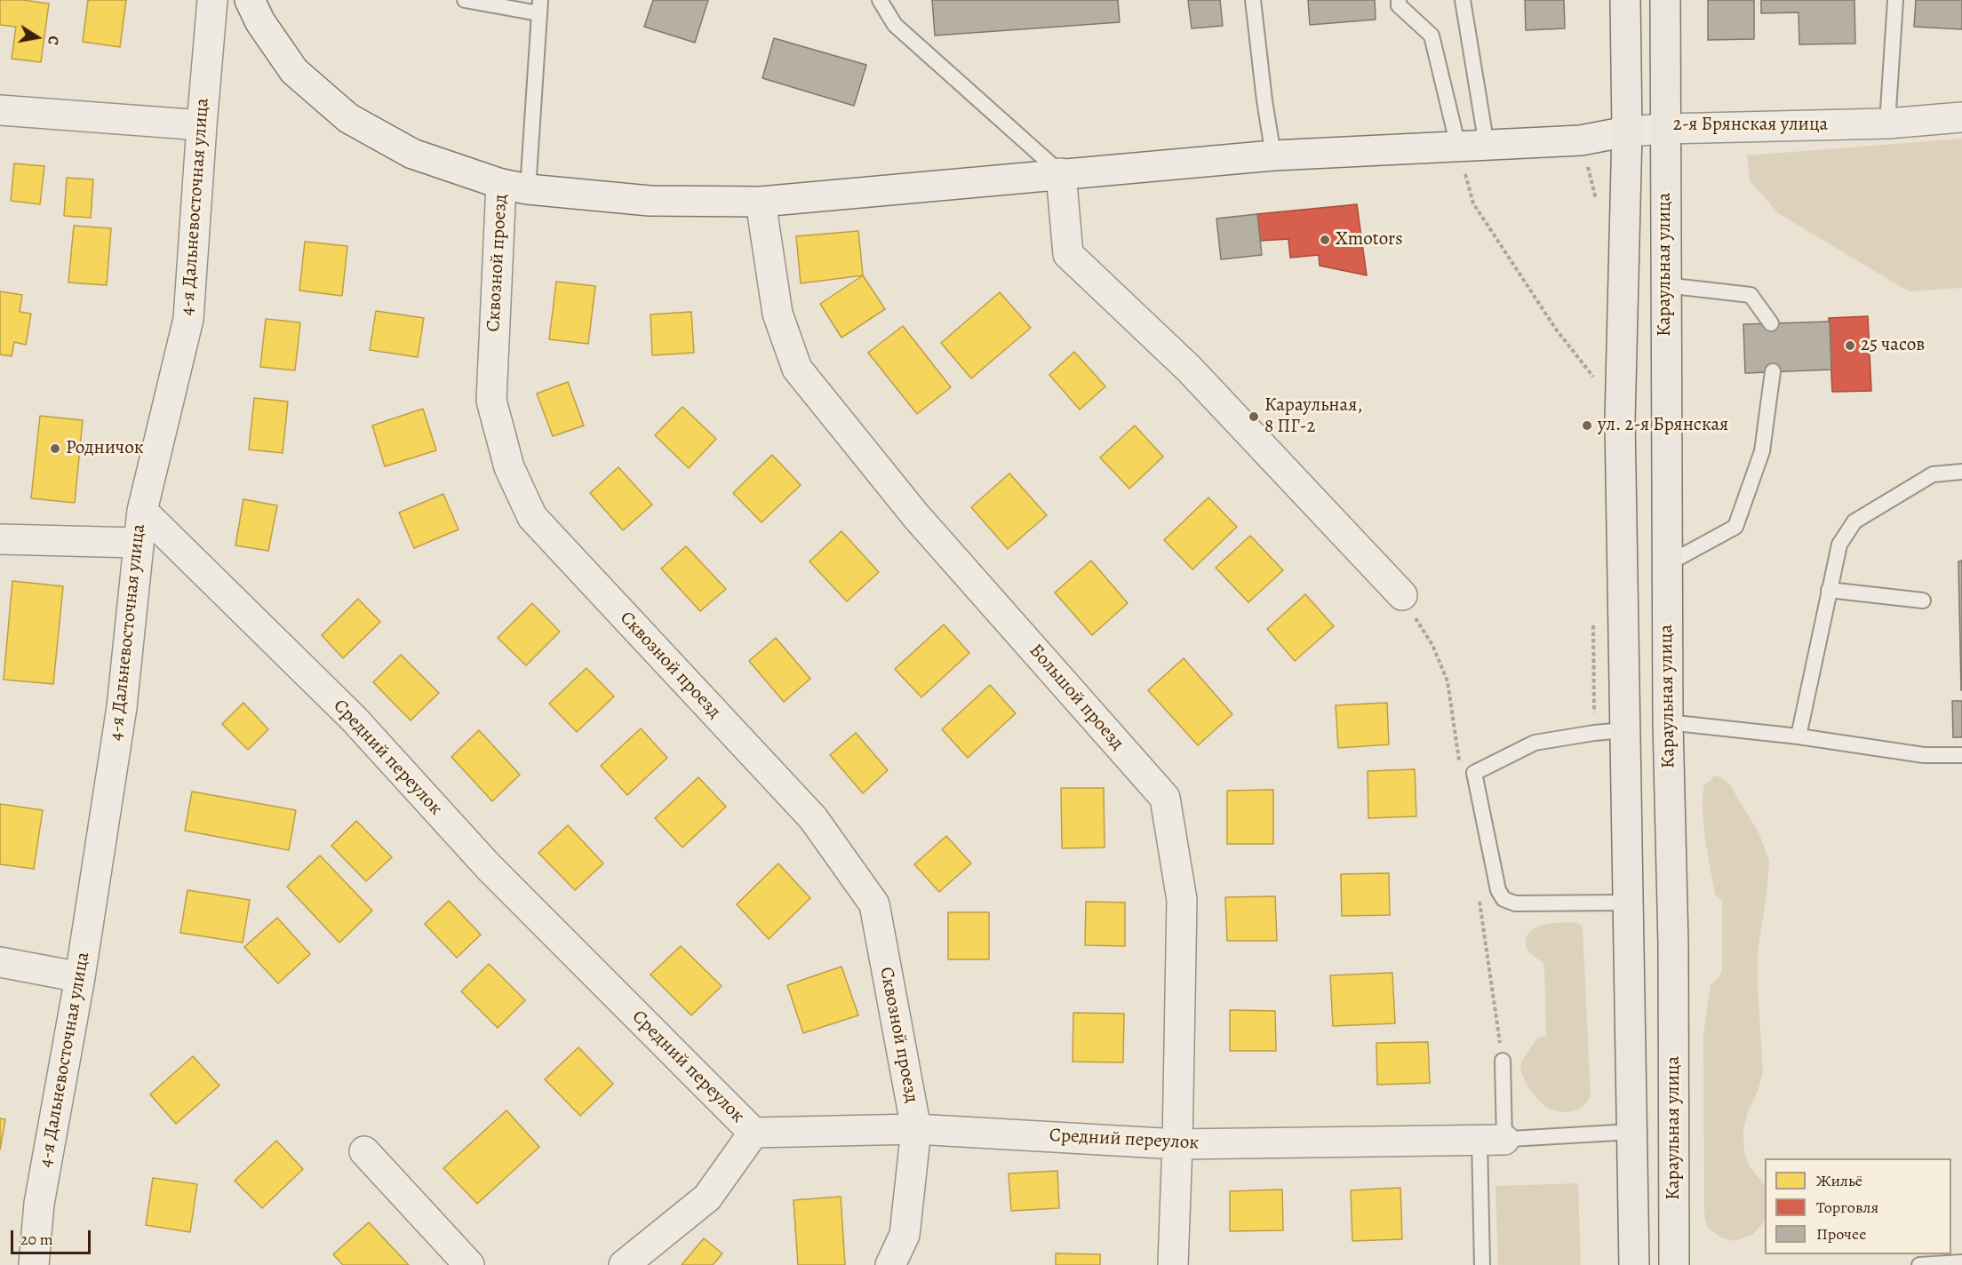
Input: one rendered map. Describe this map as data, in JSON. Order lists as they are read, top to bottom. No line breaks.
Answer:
{"streets":{"main road":["2-я Брянская улица","Караульная улица"],"street":["4-я Дальневосточная улица","Сквозной проезд","Большой проезд","Средний переулок"]},"crossings":[["2-я Брянская улица","Караульная улица"],["4-я Дальневосточная улица","Средний переулок"],["Сквозной проезд","Средний переулок"],["Большой проезд","Средний переулок"]],"places":["Xmotors","25 часов","Караульная, 8 ПГ-2","ул. 2-я Брянская","Родничок"],"legend":["Жильё","Торговля","Прочее"],"scale_bar":"20 m","north":"right"}
